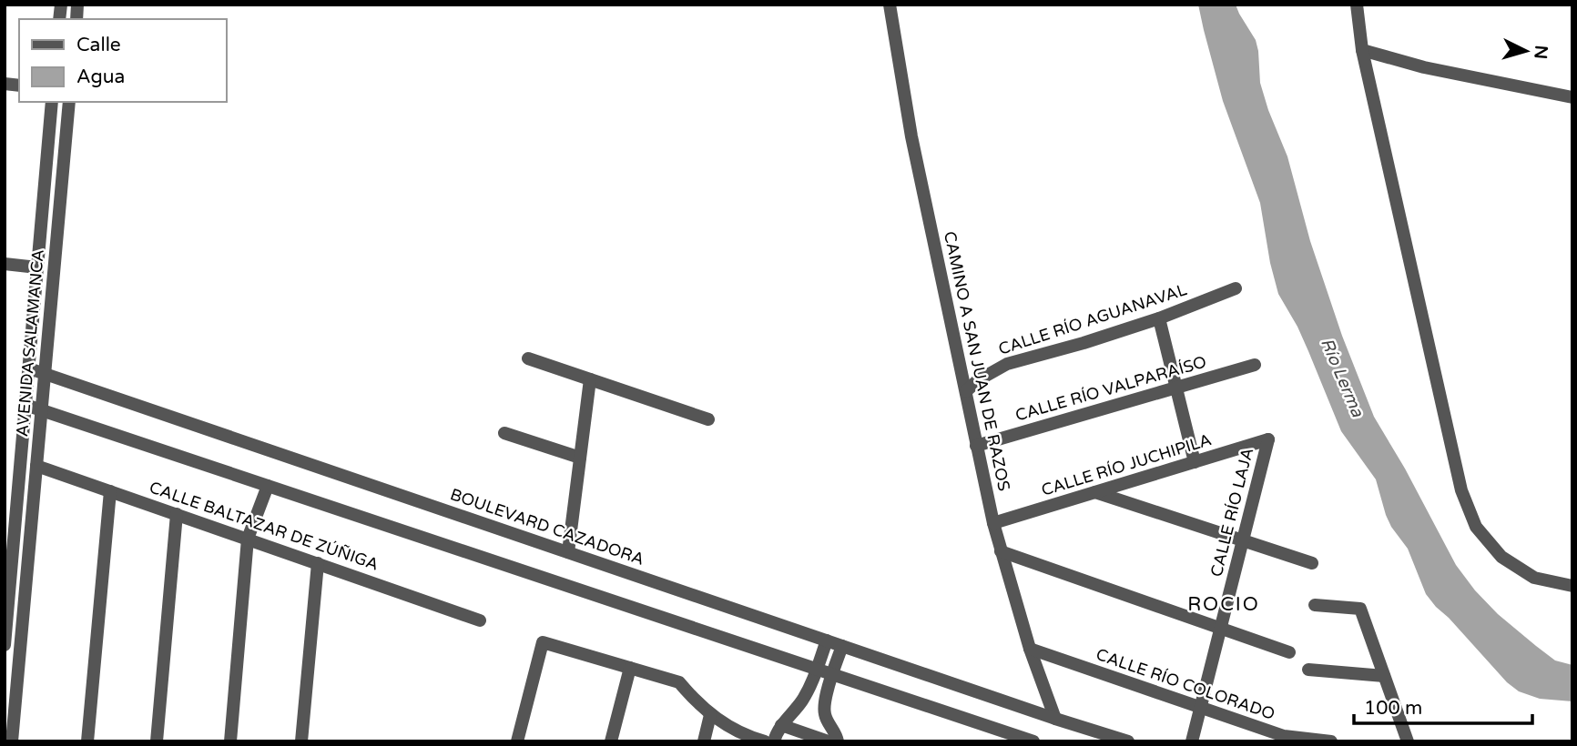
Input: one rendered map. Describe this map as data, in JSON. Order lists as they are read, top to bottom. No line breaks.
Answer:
{"streets":{"street":["CALLE RÍO AGUANAVAL","AVENIDA SALAMANCA","CAMINO A SAN JUAN DE RAZOS","CALLE RÍO VALPARAÍSO","CALLE RÍO JUCHIPILA","CALLE RÍO LAJA","CALLE BALTAZAR DE ZÚÑIGA","BOULEVARD CAZADORA","CALLE RÍO COLORADO"]},"crossings":[["CALLE RÍO AGUANAVAL","CAMINO A SAN JUAN DE RAZOS"],["AVENIDA SALAMANCA","CALLE BALTAZAR DE ZÚÑIGA"],["AVENIDA SALAMANCA","BOULEVARD CAZADORA"],["CAMINO A SAN JUAN DE RAZOS","CALLE RÍO VALPARAÍSO"],["CAMINO A SAN JUAN DE RAZOS","CALLE RÍO JUCHIPILA"],["CAMINO A SAN JUAN DE RAZOS","BOULEVARD CAZADORA"],["CAMINO A SAN JUAN DE RAZOS","CALLE RÍO COLORADO"],["CALLE RÍO JUCHIPILA","CALLE RÍO LAJA"],["CALLE RÍO LAJA","CALLE RÍO COLORADO"]],"districts":["ROCIO"],"water":["Río Lerma"],"legend":["Calle","Agua"],"scale_bar":"100 m","north":"right"}
